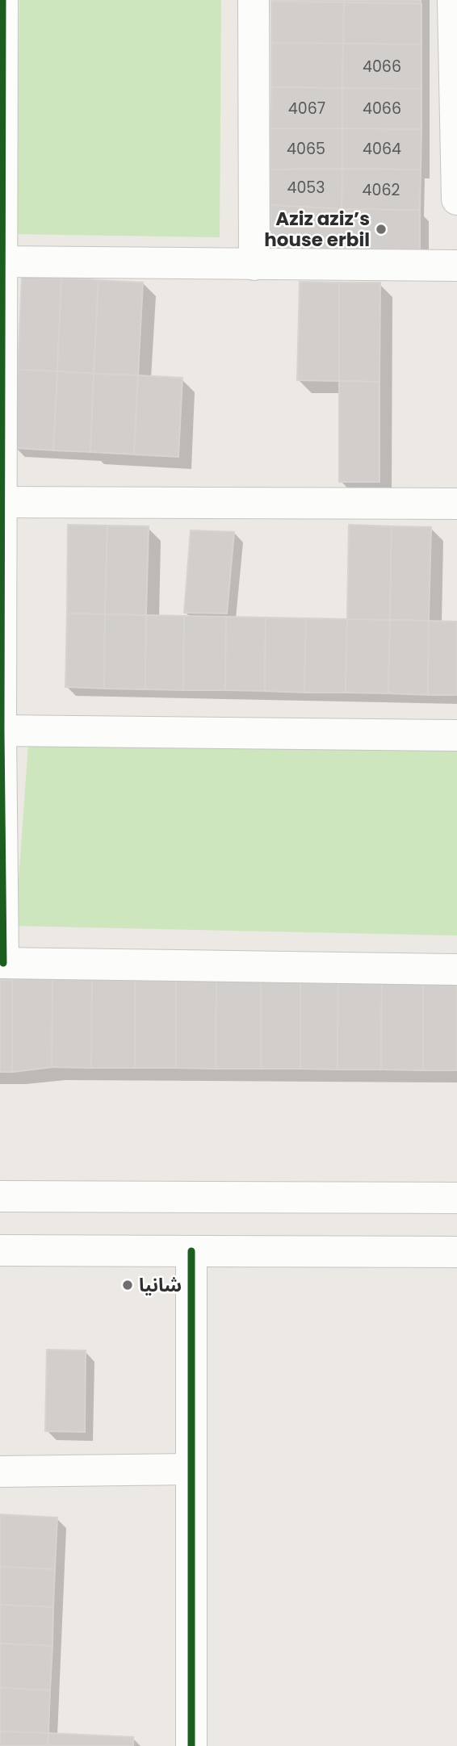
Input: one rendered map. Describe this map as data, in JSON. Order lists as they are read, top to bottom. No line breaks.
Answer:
{"places":["Aziz aziz’s house erbil","شانيا"],"house_numbers":["4066","4067","4066","4065","4064","4053","4062"]}
